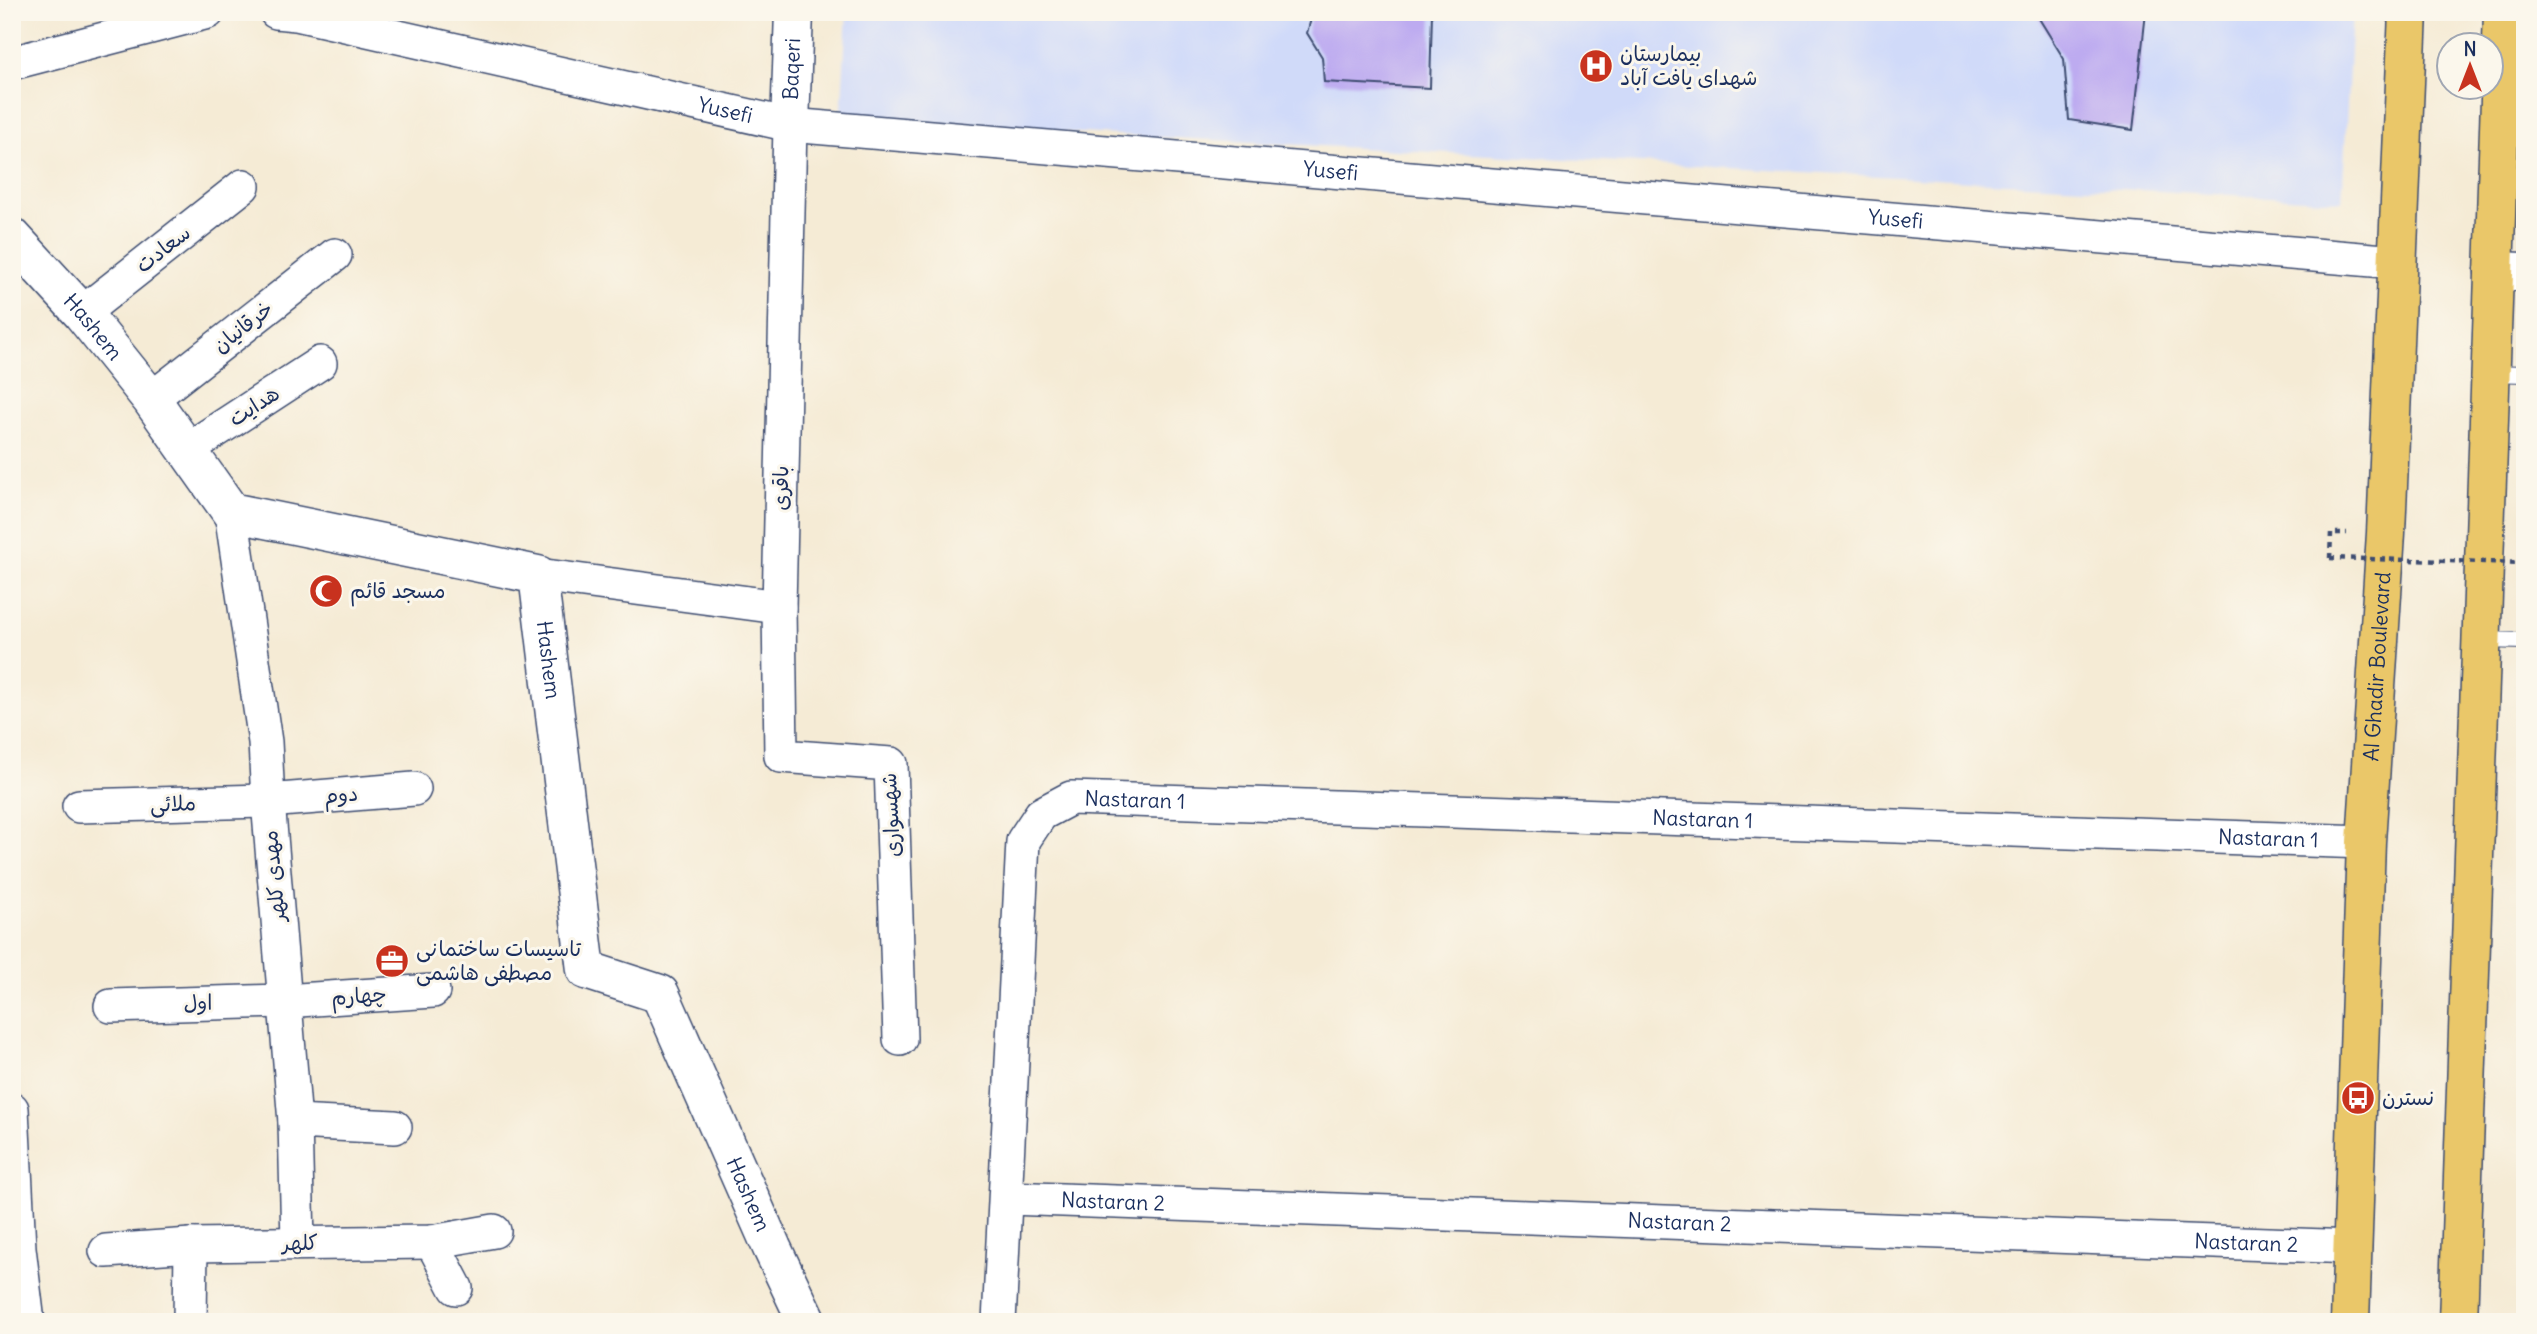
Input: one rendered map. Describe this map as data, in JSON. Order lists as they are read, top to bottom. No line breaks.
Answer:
{"streets":{"main road":["Al Ghadir Boulevard"],"street":["Baqeri","Yusefi","سعادت","Hashem","خرقانیان","هدایت","باقری","دوم","Nastaran 1","ملائی","شهسواری","مهدی کلهر","چهارم","اول","Nastaran 2","کلهر"]},"crossings":[["Baqeri","Yusefi"],["Baqeri","باقری"],["Yusefi","باقری"],["Yusefi","Al Ghadir Boulevard"],["سعادت","Hashem"],["Hashem","خرقانیان"],["Hashem","هدایت"],["Hashem","مهدی کلهر"],["باقری","شهسواری"],["Al Ghadir Boulevard","Nastaran 1"],["Al Ghadir Boulevard","Nastaran 2"],["دوم","ملائی"],["دوم","مهدی کلهر"],["Nastaran 1","Nastaran 2"],["ملائی","مهدی کلهر"],["مهدی کلهر","چهارم"],["مهدی کلهر","اول"],["مهدی کلهر","کلهر"],["چهارم","اول"]],"places":{"hospital":["بیمارستان شهدای یافت آباد"],"mosque":["مسجد قائم"],"office":["تاسیسات ساختمانی مصطفی هاشمی"],"bus stop":["نسترن"]},"north":"top"}
